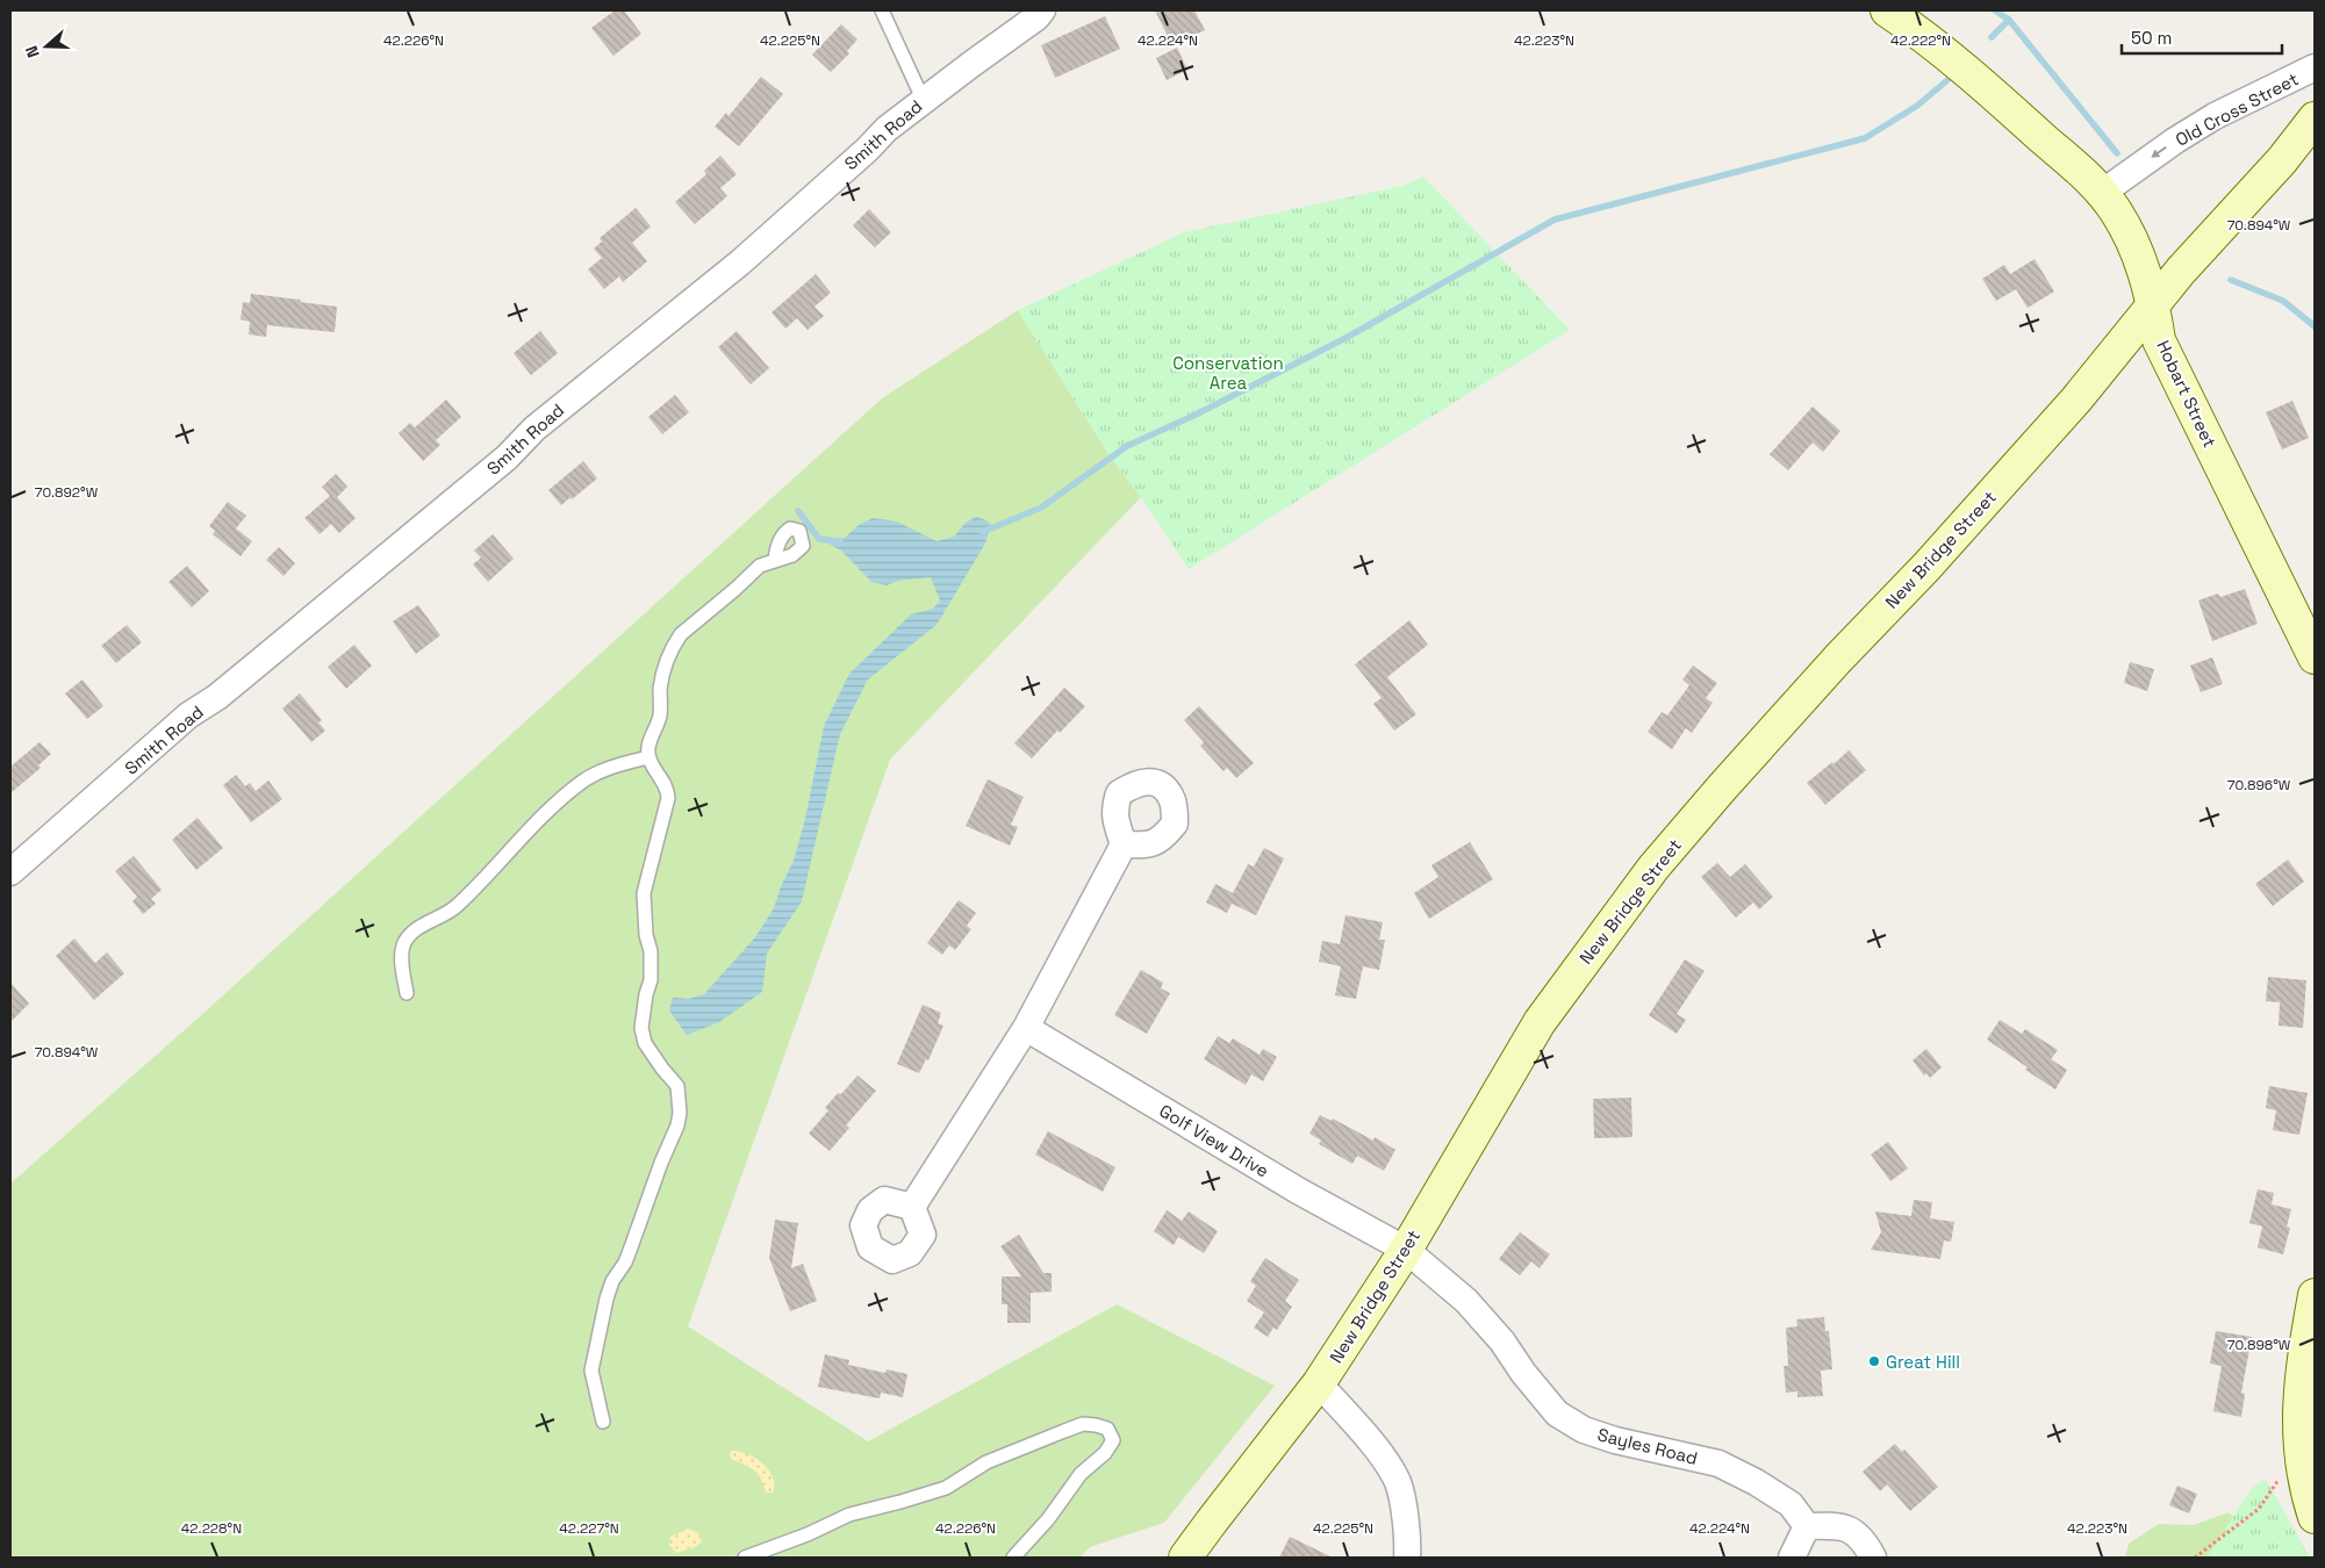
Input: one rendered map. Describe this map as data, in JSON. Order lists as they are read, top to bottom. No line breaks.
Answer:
{"streets":{"street":["Old Cross Street","Smith Road","Hobart Street","New Bridge Street","Golf View Drive","Sayles Road"]},"crossings":[["Old Cross Street","Hobart Street"],["Hobart Street","New Bridge Street"],["New Bridge Street","Golf View Drive"],["New Bridge Street","Sayles Road"],["Golf View Drive","Sayles Road"]],"one_way":["Old Cross Street"],"parks":["Conservation Area"],"places":["Great Hill"],"scale_bar":"50 m","north":"left","coordinates":["42.226°N","42.223°N","42.225°N","42.224°N","42.222°N","70.894°W","70.892°W","70.896°W","70.898°W","42.228°N","42.227°N"]}
